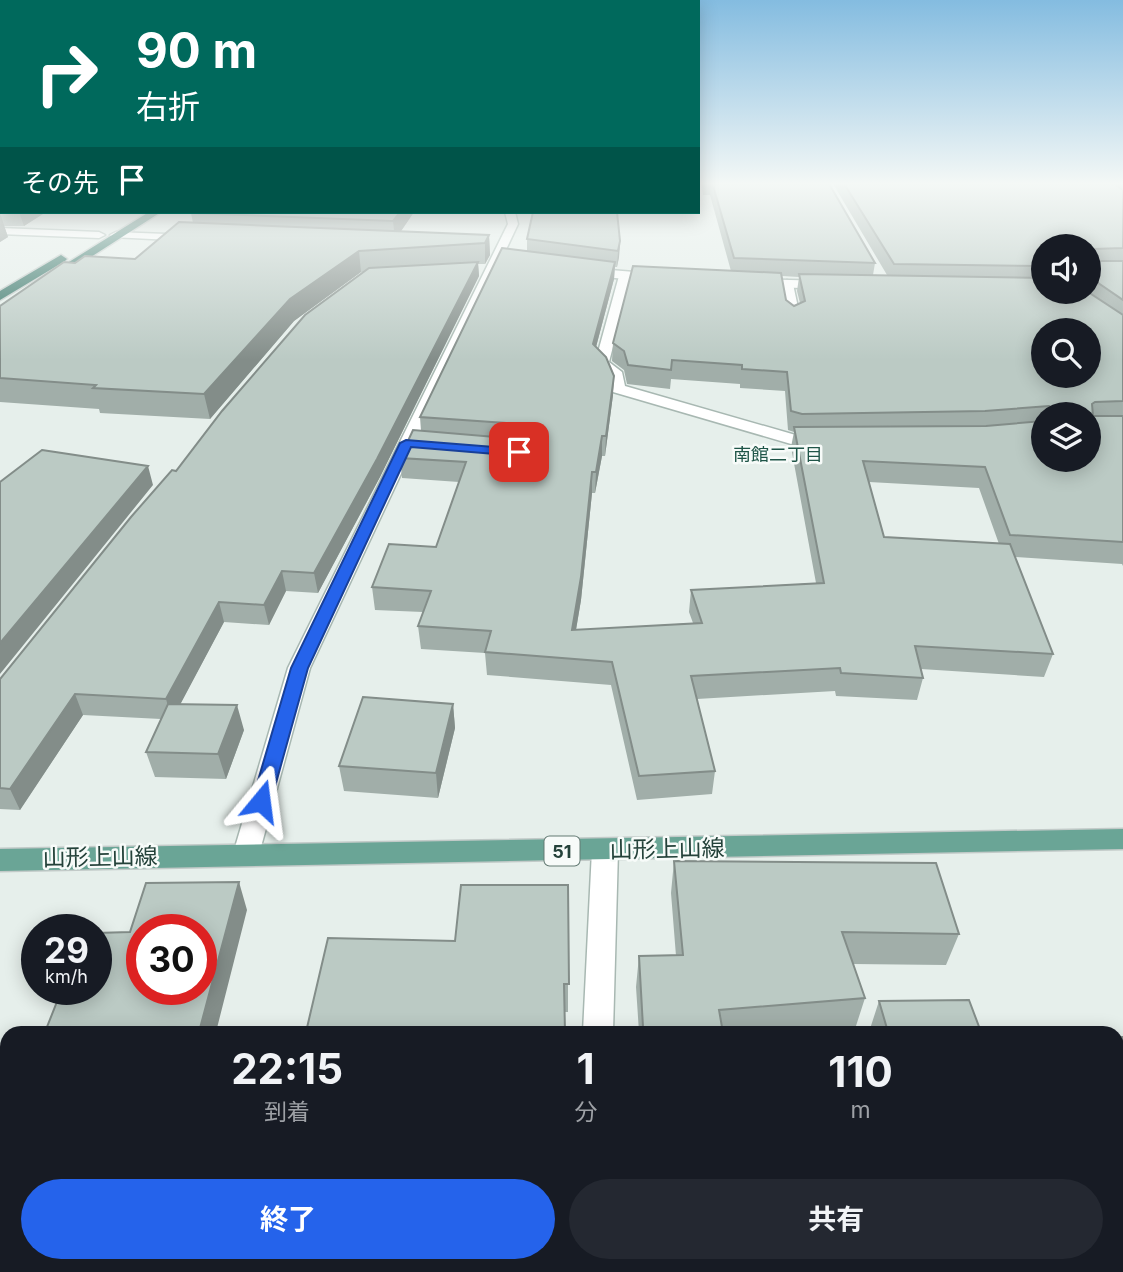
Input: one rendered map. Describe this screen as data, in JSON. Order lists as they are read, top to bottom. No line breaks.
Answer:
{"streets":{"main road":["山形上山線","51"]},"districts":["南館二丁目"],"page":{"turn":["90 m","右折"],"then":"その先","speed":"29 km/h","limit":"30","eta":["22:15","到着","1","分","110","m"],"buttons":["終了","共有"]}}
